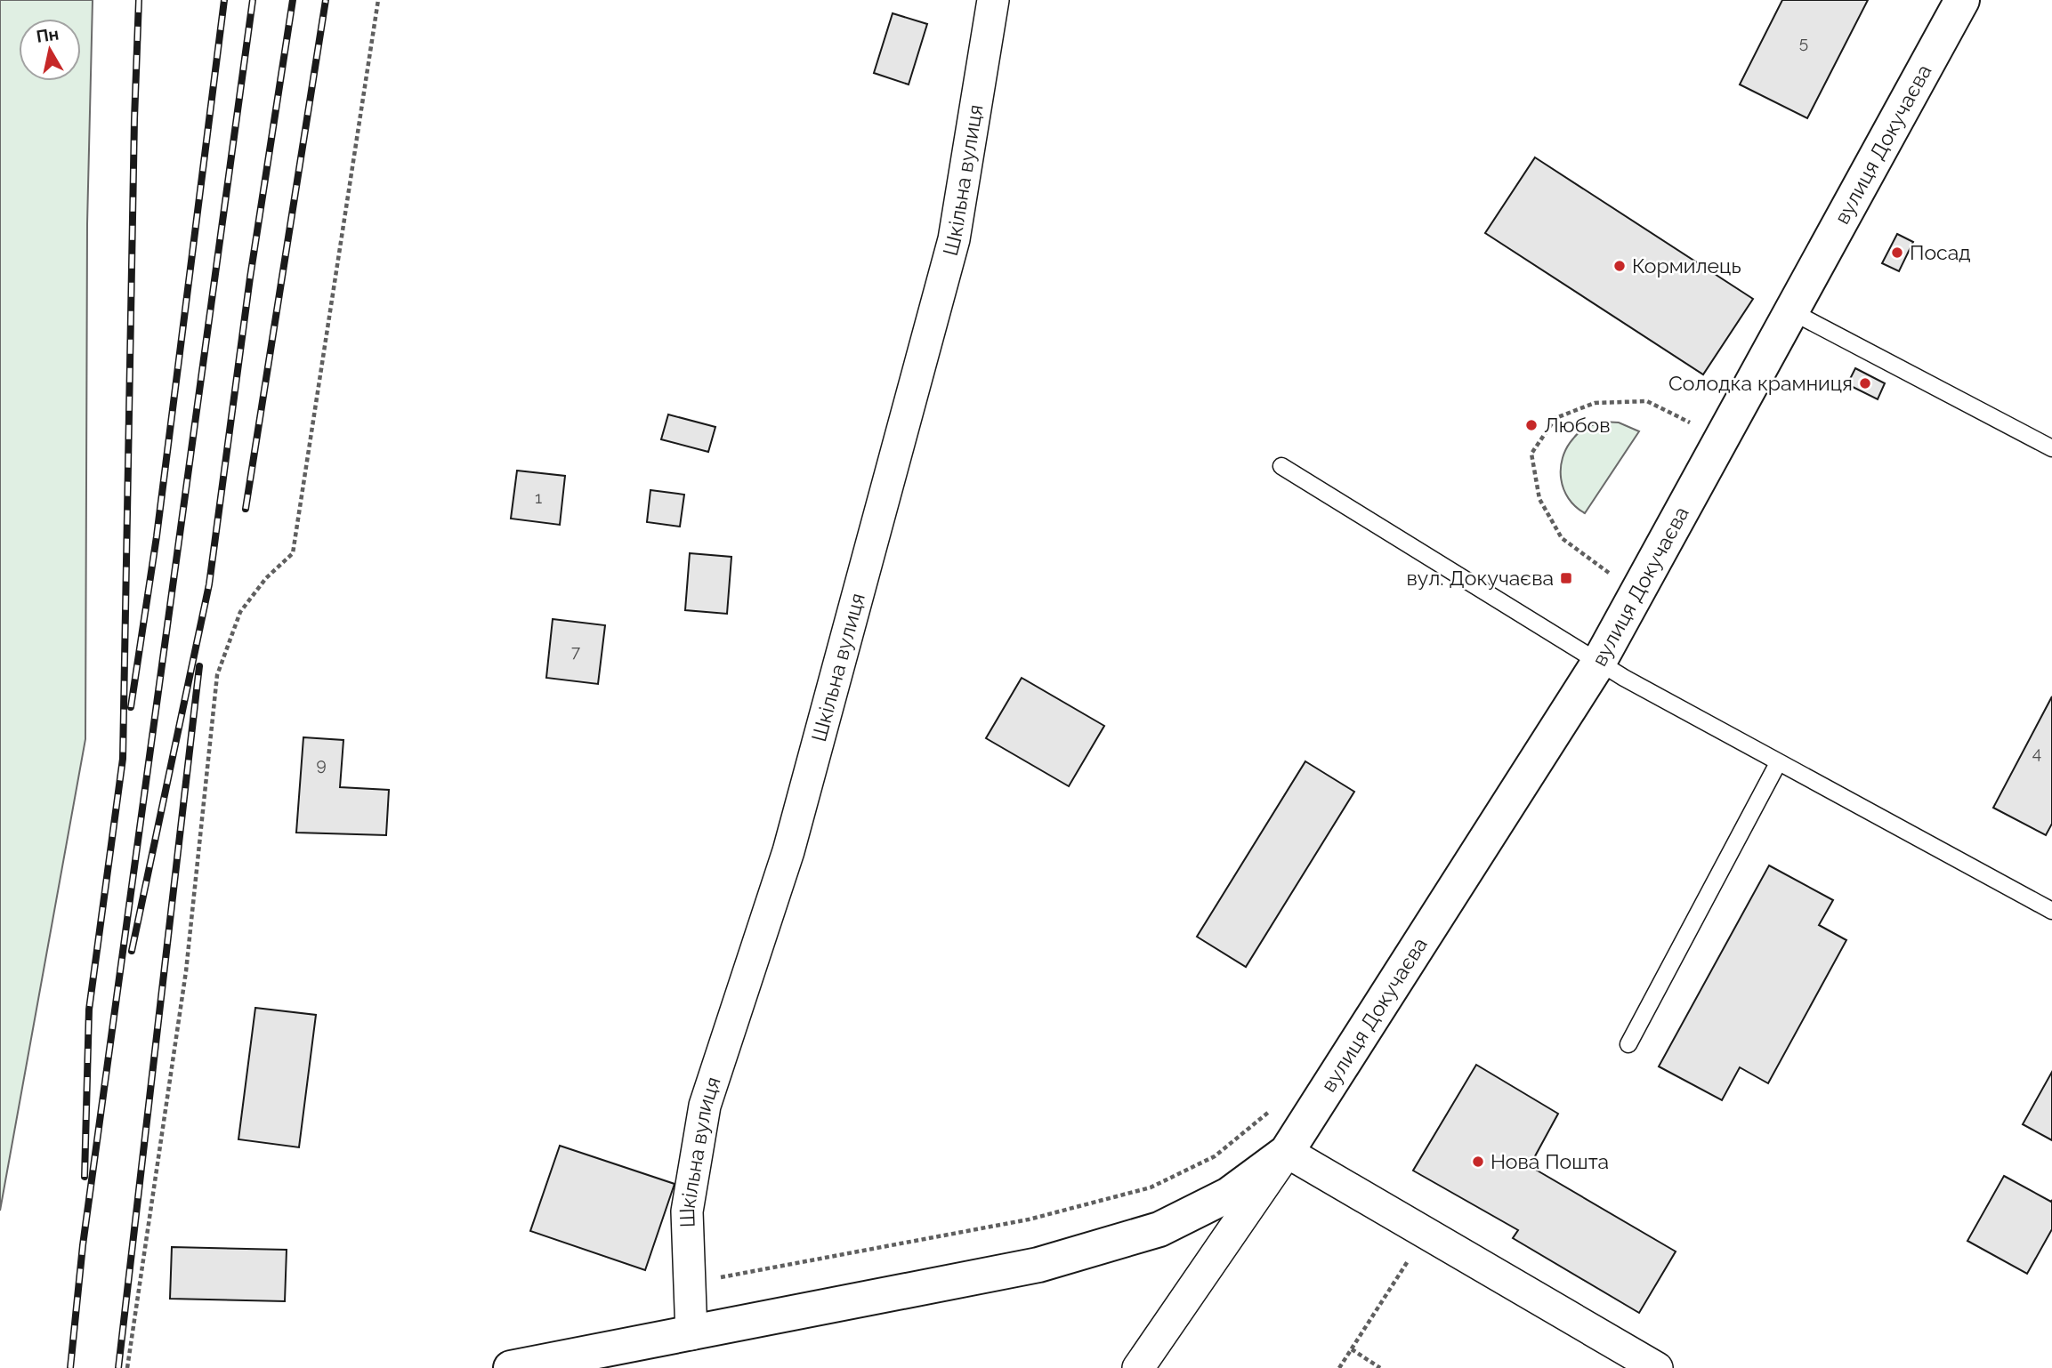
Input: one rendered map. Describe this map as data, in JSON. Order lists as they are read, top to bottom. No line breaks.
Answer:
{"streets":{"street":["вулиця Докучаєва","Шкільна вулиця"]},"places":{"other":["Посад","Кормилець","Солодка крамниця","Любов","Нова Пошта"],"transit":["вул. Докучаєва"]},"house_numbers":["5","1","7","4","9"],"north":"top"}
